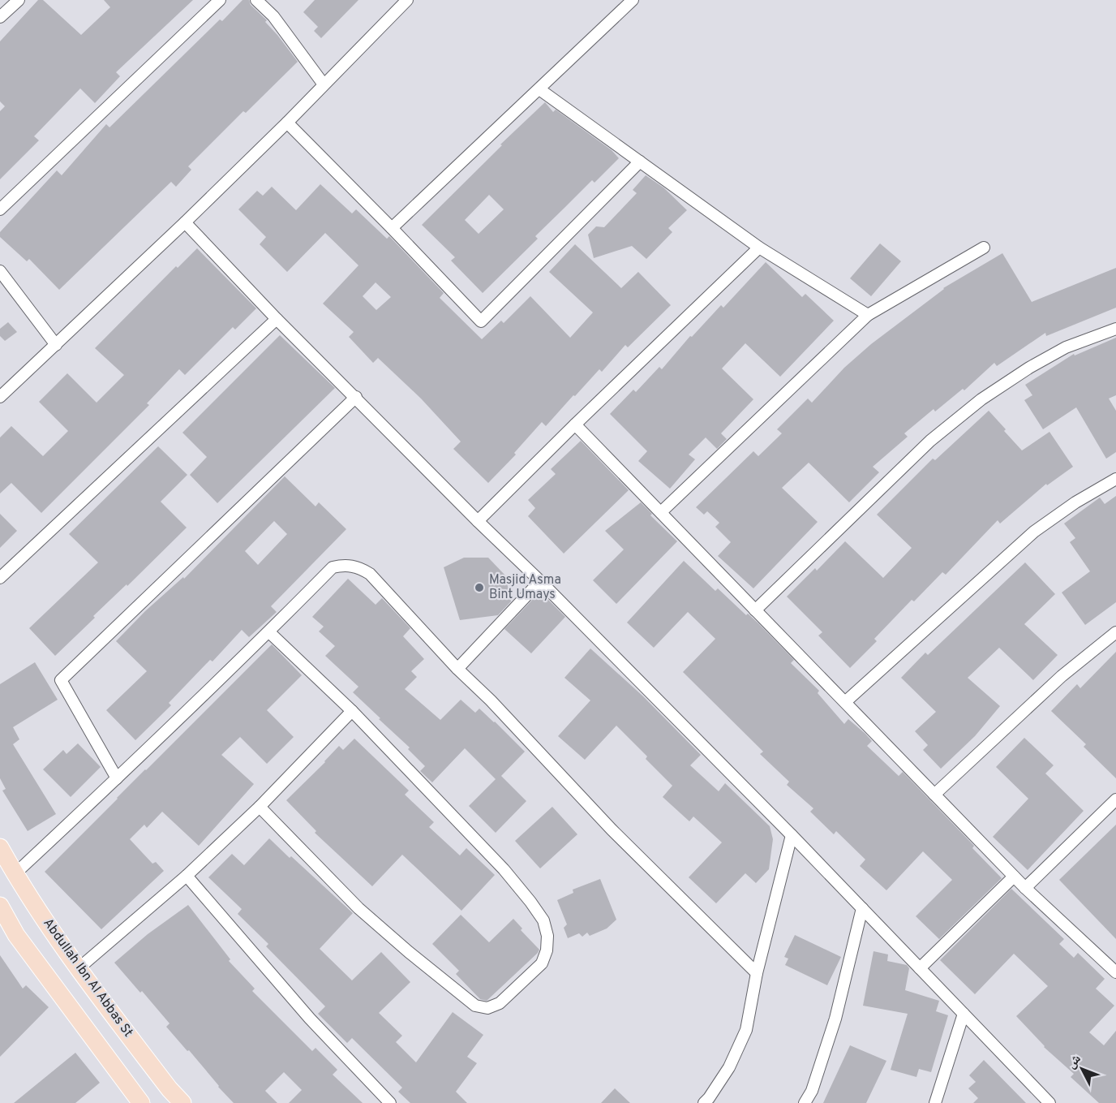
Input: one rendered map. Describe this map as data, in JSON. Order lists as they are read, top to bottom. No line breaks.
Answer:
{"streets":{"main road":["Abdullah Ibn Al Abbas St"]},"places":["Masjid Asma Bint Umays"],"north":"top left"}
